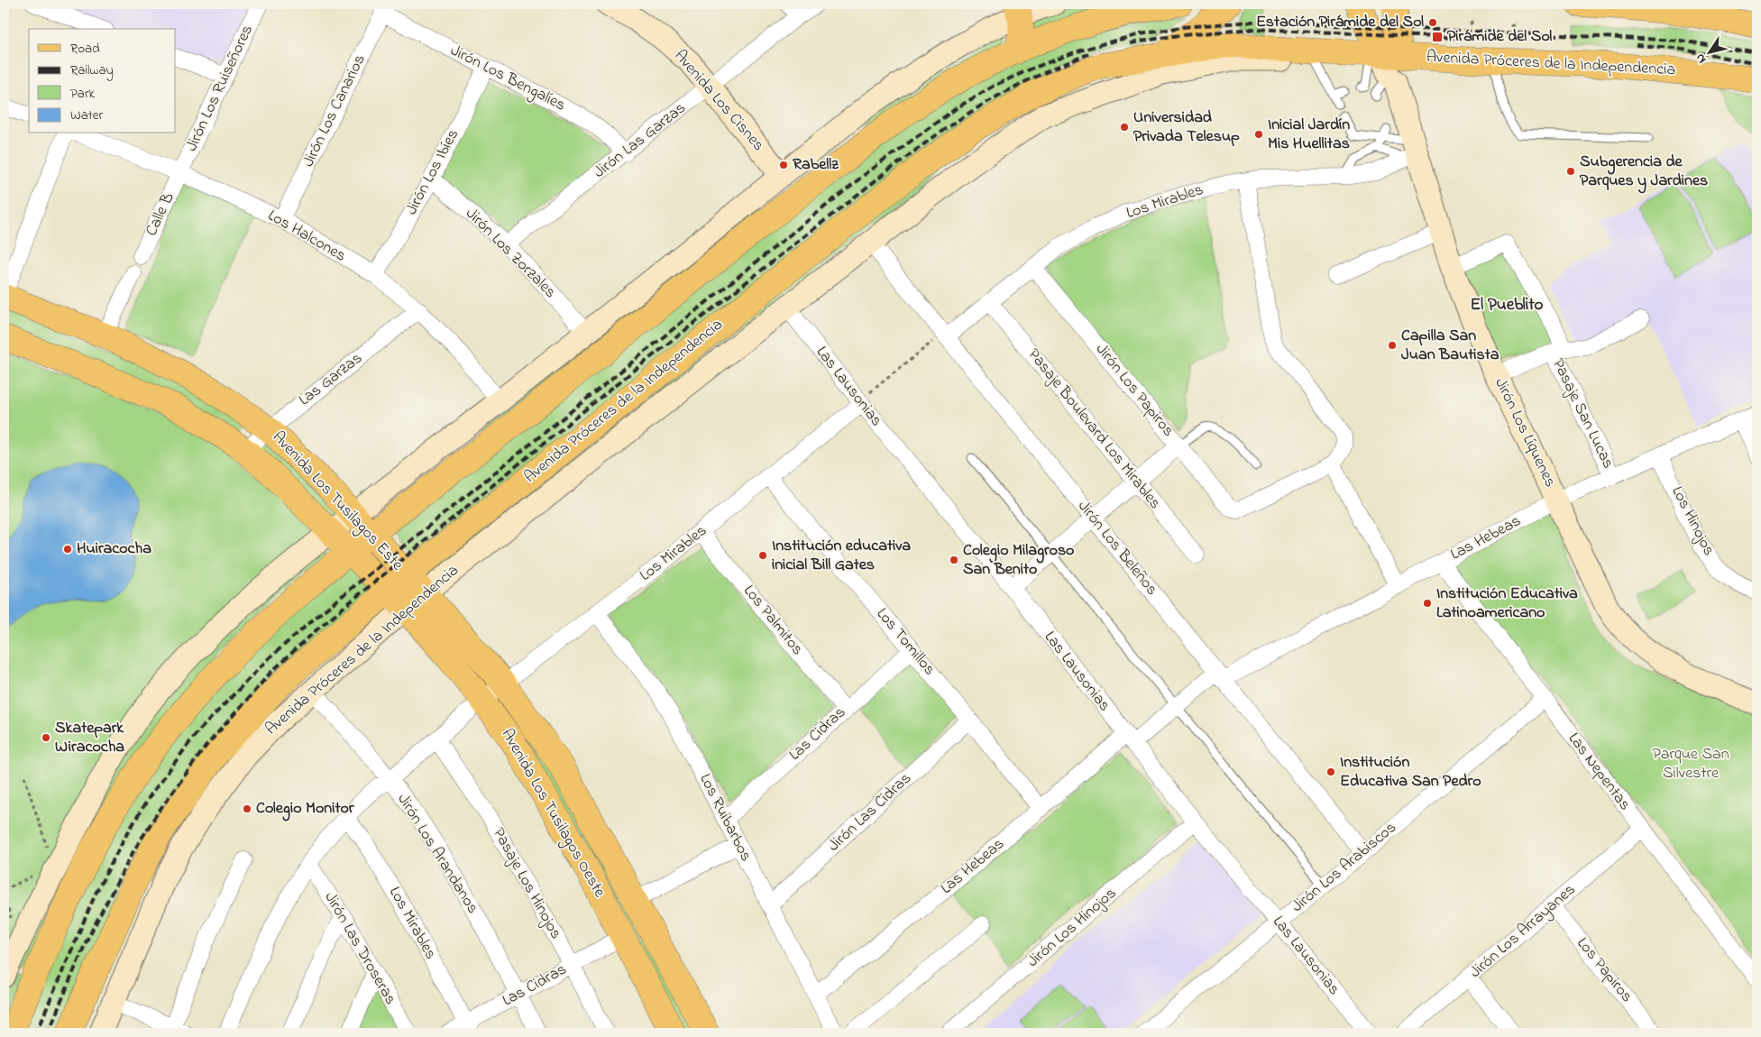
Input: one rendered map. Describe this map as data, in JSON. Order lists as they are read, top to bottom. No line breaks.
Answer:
{"streets":{"main road":["Avenida Próceres de la Independencia","Avenida Los Cisnes","Jirón Los Líquenes","Avenida Los Tusilagos Este","Avenida Los Tusilagos Oeste"],"street":["Jirón Los Bengalíes","Jirón Los Ruiseñores","Jirón Los Canarios","Jirón Las Garzas","Jirón Los Ibíes","Los Mirables","Calle B","Los Halcones","Jirón Los Zorzales","Las Garzas","Las Lausonias","Jirón Los Papiros","Pasaje San Lucas","Pasaje Boulevard Los Mirables","Los Hinojos","Las Hebeas","Jirón Los Beleños","Los Palmitos","Los Tomillos","Las Cidras","Las Nepentas","Jirón Las Cidras","Los Ruibarbos","Jirón Los Arandanos","Jirón Los Arabiscos","Pasaje Los Hinojos","Jirón Los Hinojos","Jirón Los Arrayanes","Jirón Las Droseras","Los Papiros"]},"crossings":[["Avenida Próceres de la Independencia","Las Lausonias"],["Avenida Próceres de la Independencia","Jirón Los Líquenes"],["Avenida Próceres de la Independencia","Avenida Los Tusilagos Este"],["Avenida Próceres de la Independencia","Jirón Los Beleños"],["Avenida Próceres de la Independencia","Avenida Los Tusilagos Oeste"],["Avenida Próceres de la Independencia","Jirón Los Arandanos"],["Jirón Los Bengalíes","Jirón Los Canarios"],["Jirón Los Bengalíes","Jirón Las Garzas"],["Jirón Los Bengalíes","Jirón Los Ibíes"],["Jirón Los Ruiseñores","Calle B"],["Jirón Los Ruiseñores","Los Halcones"],["Avenida Los Cisnes","Jirón Las Garzas"],["Jirón Los Canarios","Los Halcones"],["Jirón Las Garzas","Jirón Los Zorzales"],["Jirón Los Ibíes","Los Halcones"],["Jirón Los Ibíes","Jirón Los Zorzales"],["Los Mirables","Las Lausonias"],["Los Mirables","Jirón Los Papiros"],["Los Mirables","Pasaje Boulevard Los Mirables"],["Los Mirables","Jirón Los Líquenes"],["Los Mirables","Jirón Los Beleños"],["Los Mirables","Los Palmitos"],["Los Mirables","Los Tomillos"],["Los Mirables","Las Cidras"],["Los Mirables","Avenida Los Tusilagos Oeste"],["Los Mirables","Los Ruibarbos"],["Los Mirables","Jirón Los Arandanos"],["Los Mirables","Pasaje Los Hinojos"],["Los Mirables","Jirón Las Droseras"],["Calle B","Los Halcones"],["Los Halcones","Las Garzas"],["Las Garzas","Avenida Los Tusilagos Este"],["Las Lausonias","Las Hebeas"],["Las Lausonias","Jirón Los Arabiscos"],["Las Lausonias","Jirón Los Hinojos"],["Pasaje San Lucas","Jirón Los Líquenes"],["Pasaje San Lucas","Las Hebeas"],["Jirón Los Líquenes","Las Hebeas"],["Avenida Los Tusilagos Este","Avenida Los Tusilagos Oeste"],["Los Hinojos","Las Hebeas"],["Las Hebeas","Jirón Los Beleños"],["Las Hebeas","Los Tomillos"],["Las Hebeas","Las Nepentas"],["Las Hebeas","Los Ruibarbos"],["Jirón Los Beleños","Jirón Los Arabiscos"],["Los Palmitos","Las Cidras"],["Los Tomillos","Las Cidras"],["Los Tomillos","Jirón Las Cidras"],["Las Cidras","Avenida Los Tusilagos Oeste"],["Las Cidras","Los Ruibarbos"],["Las Cidras","Jirón Los Arandanos"],["Las Cidras","Pasaje Los Hinojos"],["Las Nepentas","Jirón Los Arabiscos"],["Las Nepentas","Jirón Los Arrayanes"],["Jirón Las Cidras","Los Ruibarbos"],["Jirón Los Arrayanes","Los Papiros"]],"districts":["El Pueblito"],"parks":["Parque San Silvestre"],"places":{"other":["Estación Pirámide del Sol","Universidad Privada Telesup","Inicial Jardín Mis Huellitas","Rabellz","Subgerencia de Parques y Jardines","Capilla San Juan Bautista","Huiracocha","Institución educativa inicial Bill Gates","Colegio Milagroso San Benito","Institución Educativa Latinoamericano","Skatepark Wiracocha","Institución Educativa San Pedro","Colegio Monitor"],"transit":["Pirámide del Sol"]},"legend":["Road","Railway","Park","Water"],"north":"bottom left"}
